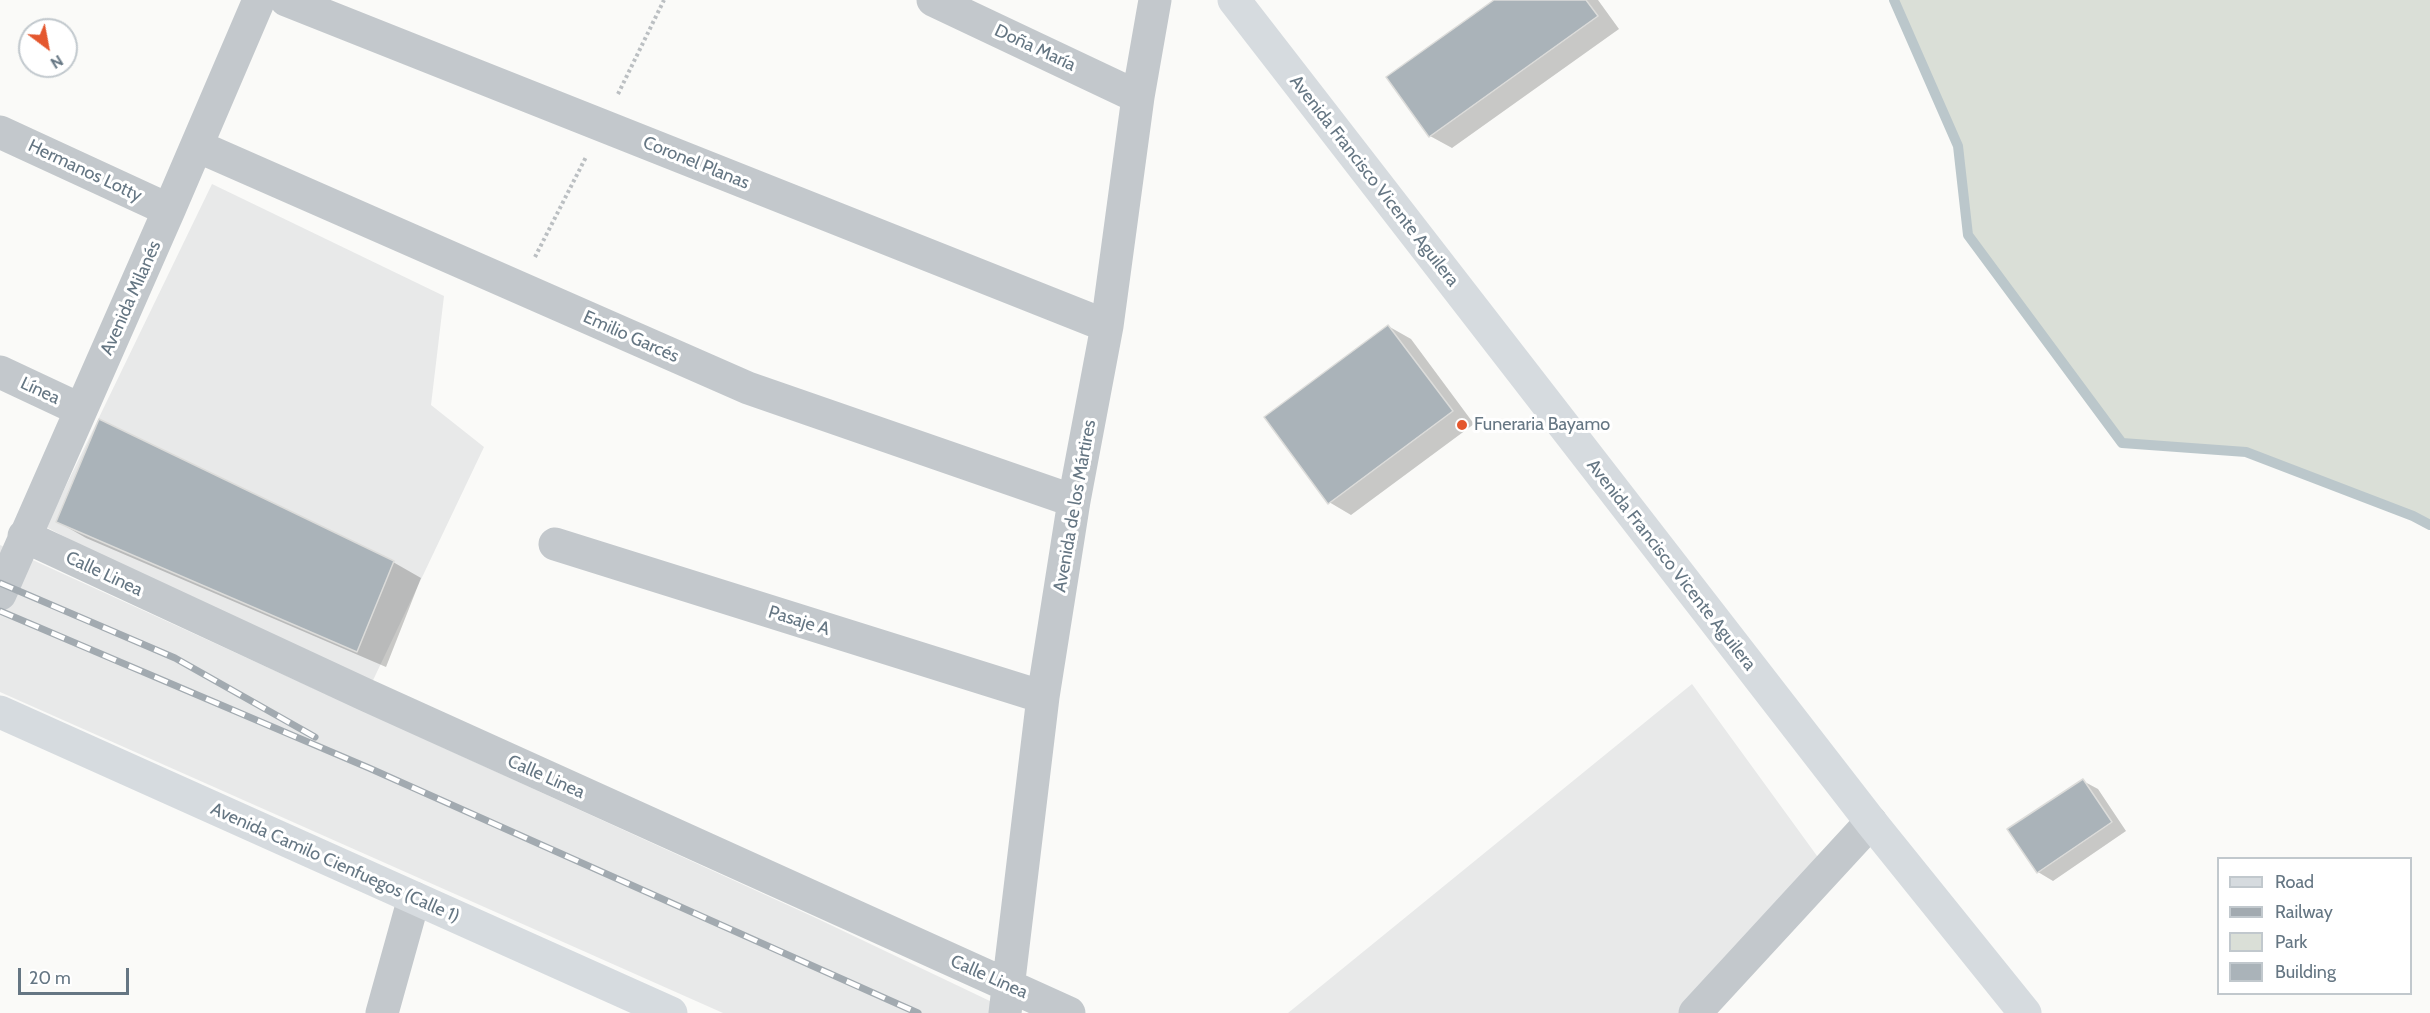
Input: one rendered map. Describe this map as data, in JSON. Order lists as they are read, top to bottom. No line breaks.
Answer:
{"streets":{"main road":["Avenida Francisco Vicente Aguilera","Avenida Camilo Cienfuegos (Calle 1)"],"street":["Doña María","Coronel Planas","Hermanos Lotty","Avenida Milanés","Emilio Garcés","Línea","Avenida de los Mártires","Calle Linea","Pasaje A"]},"crossings":[["Doña María","Avenida de los Mártires"],["Coronel Planas","Avenida de los Mártires"],["Hermanos Lotty","Avenida Milanés"],["Avenida Milanés","Emilio Garcés"],["Avenida Milanés","Línea"],["Avenida Milanés","Calle Linea"],["Emilio Garcés","Avenida de los Mártires"],["Avenida de los Mártires","Calle Linea"],["Avenida de los Mártires","Pasaje A"]],"places":["Funeraria Bayamo"],"legend":["Road","Railway","Park","Building"],"scale_bar":"20 m","north":"bottom right"}
